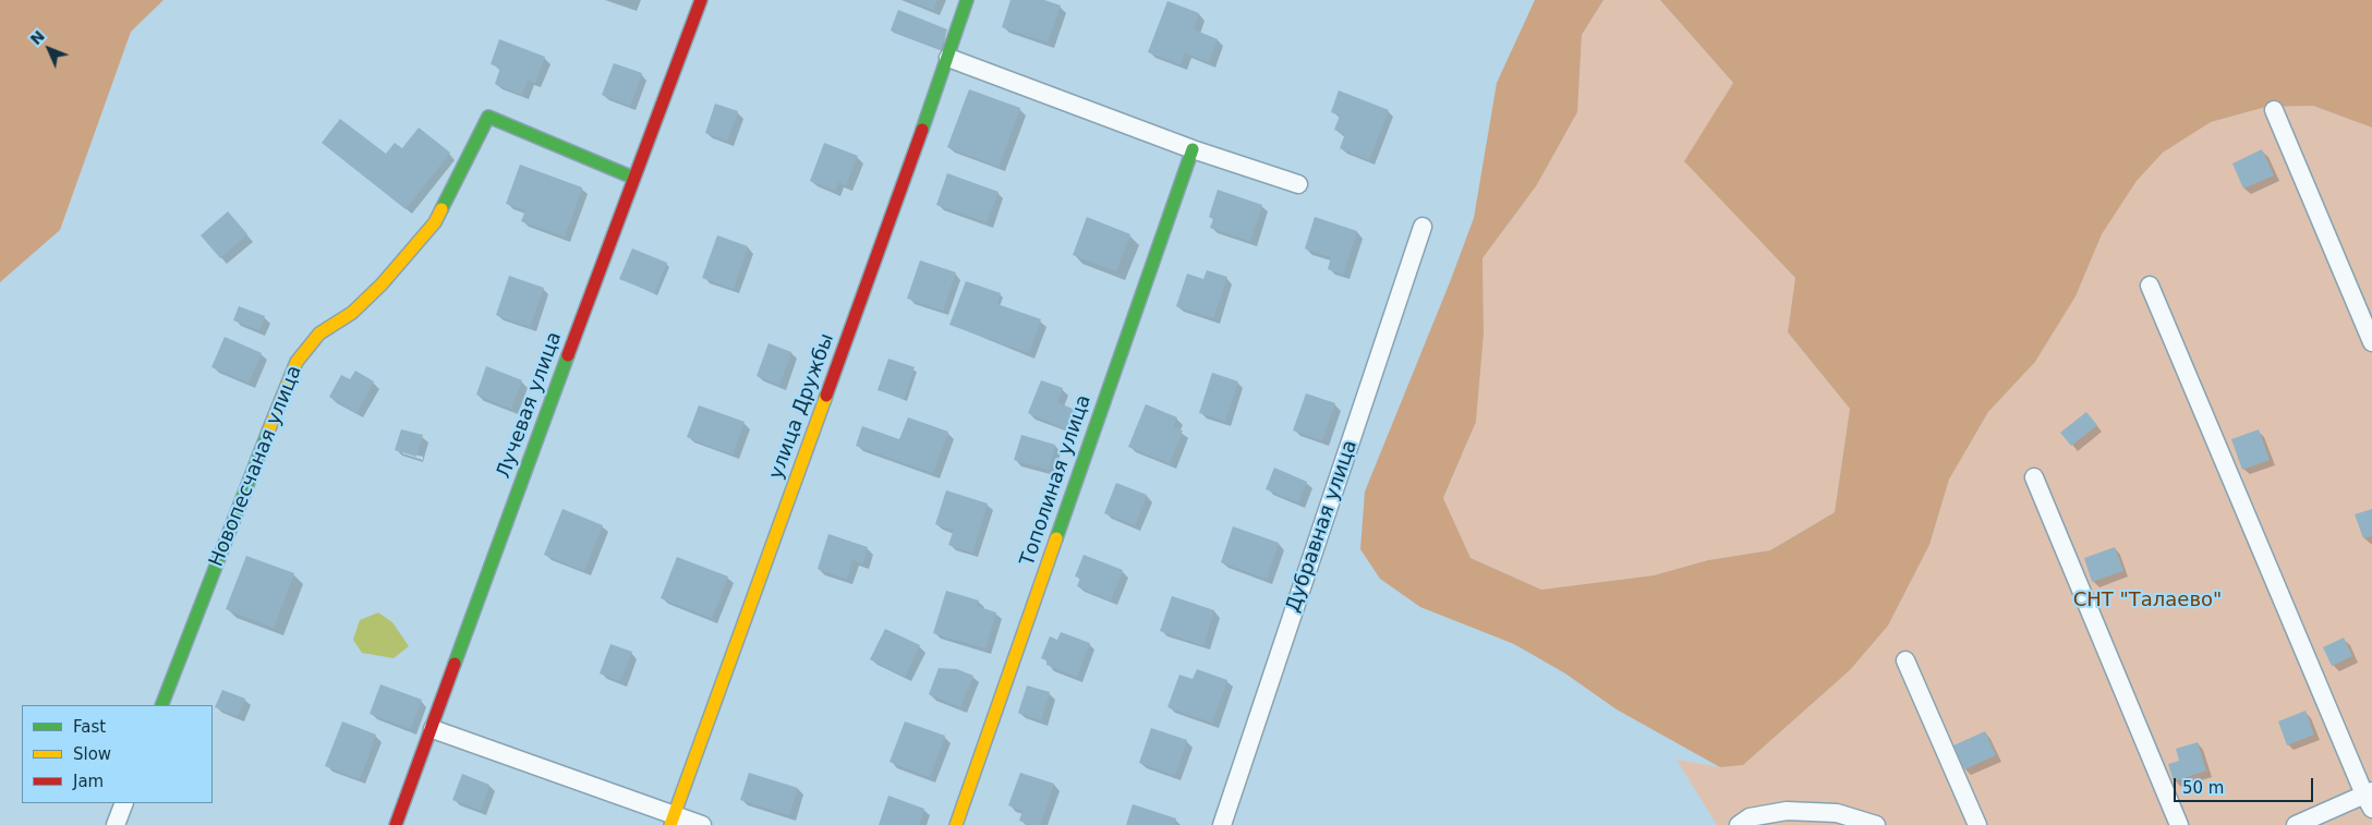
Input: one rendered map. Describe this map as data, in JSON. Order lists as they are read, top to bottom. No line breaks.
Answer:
{"streets":{"street":["Лучевая улица","улица Дружбы","Новопесчаная улица","Тополиная улица","Дубравная улица"]},"crossings":[["Лучевая улица","Новопесчаная улица"]],"parks":["СНТ \"Талаево\""],"legend":["Fast","Slow","Jam"],"scale_bar":"50 m","north":"top left"}
